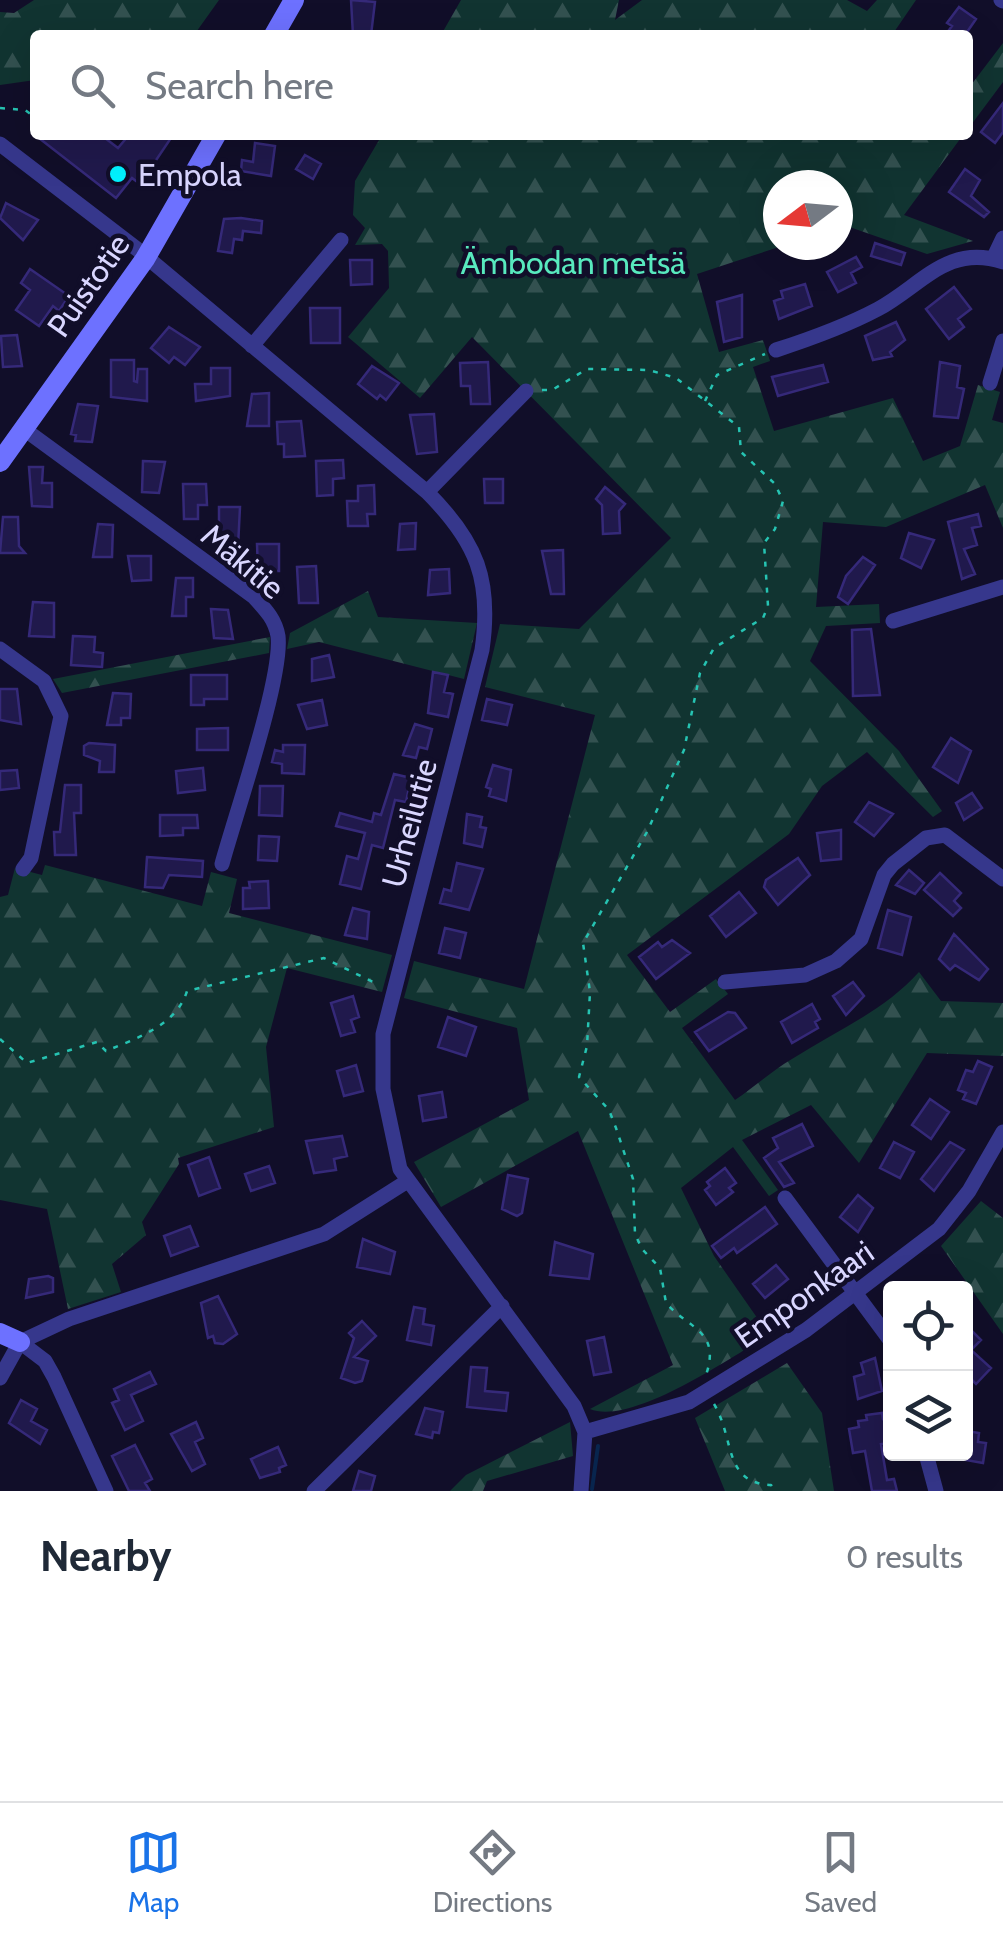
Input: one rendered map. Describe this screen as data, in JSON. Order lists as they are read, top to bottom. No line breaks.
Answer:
{"streets":{"street":["Puistotie","Mäkitie","Urheilutie","Emponkaari"]},"crossings":[["Puistotie","Mäkitie"],["Puistotie","Urheilutie"],["Urheilutie","Emponkaari"]],"parks":["Ämbodan metsä"],"places":["Empola"],"north":"left","page":{"search":"Search here","heading":["Nearby","0 results"],"nav":["Map","Directions","Saved"]}}
